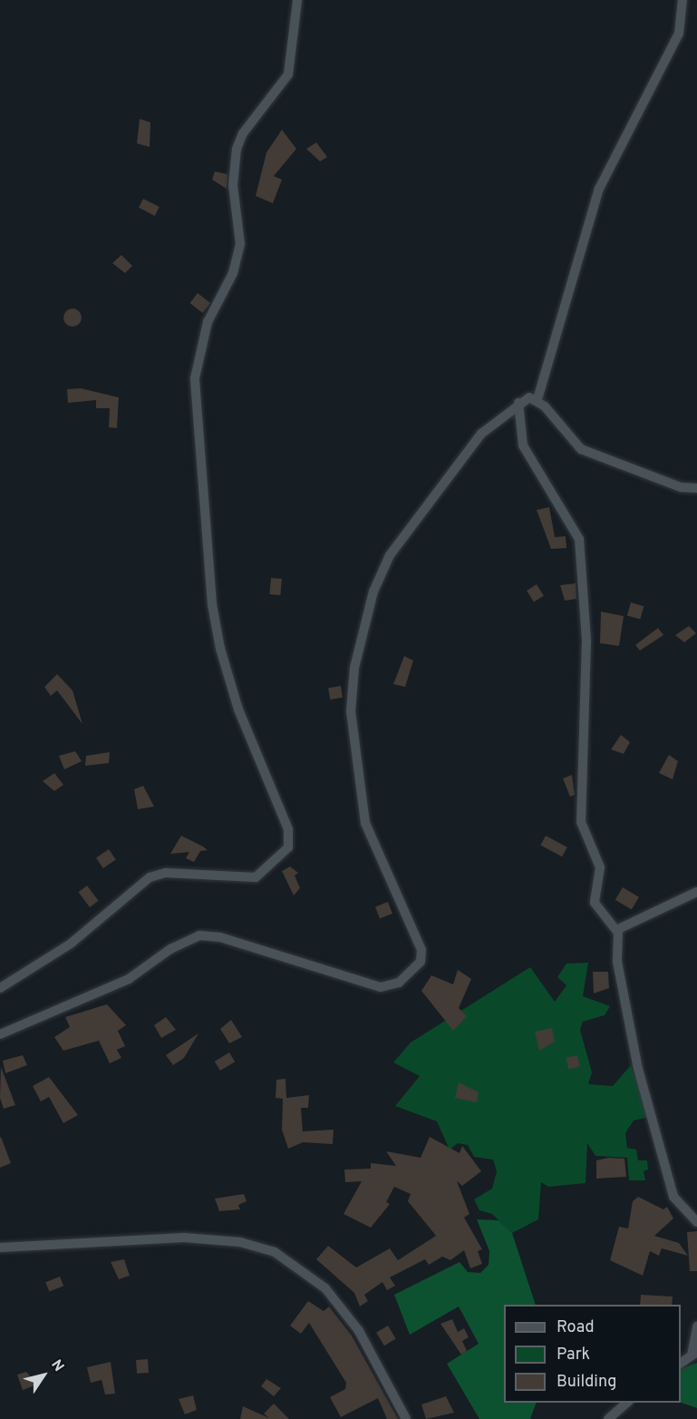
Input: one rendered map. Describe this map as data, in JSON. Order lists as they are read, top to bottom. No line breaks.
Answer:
{"legend":["Road","Park","Building"],"north":"top right"}
